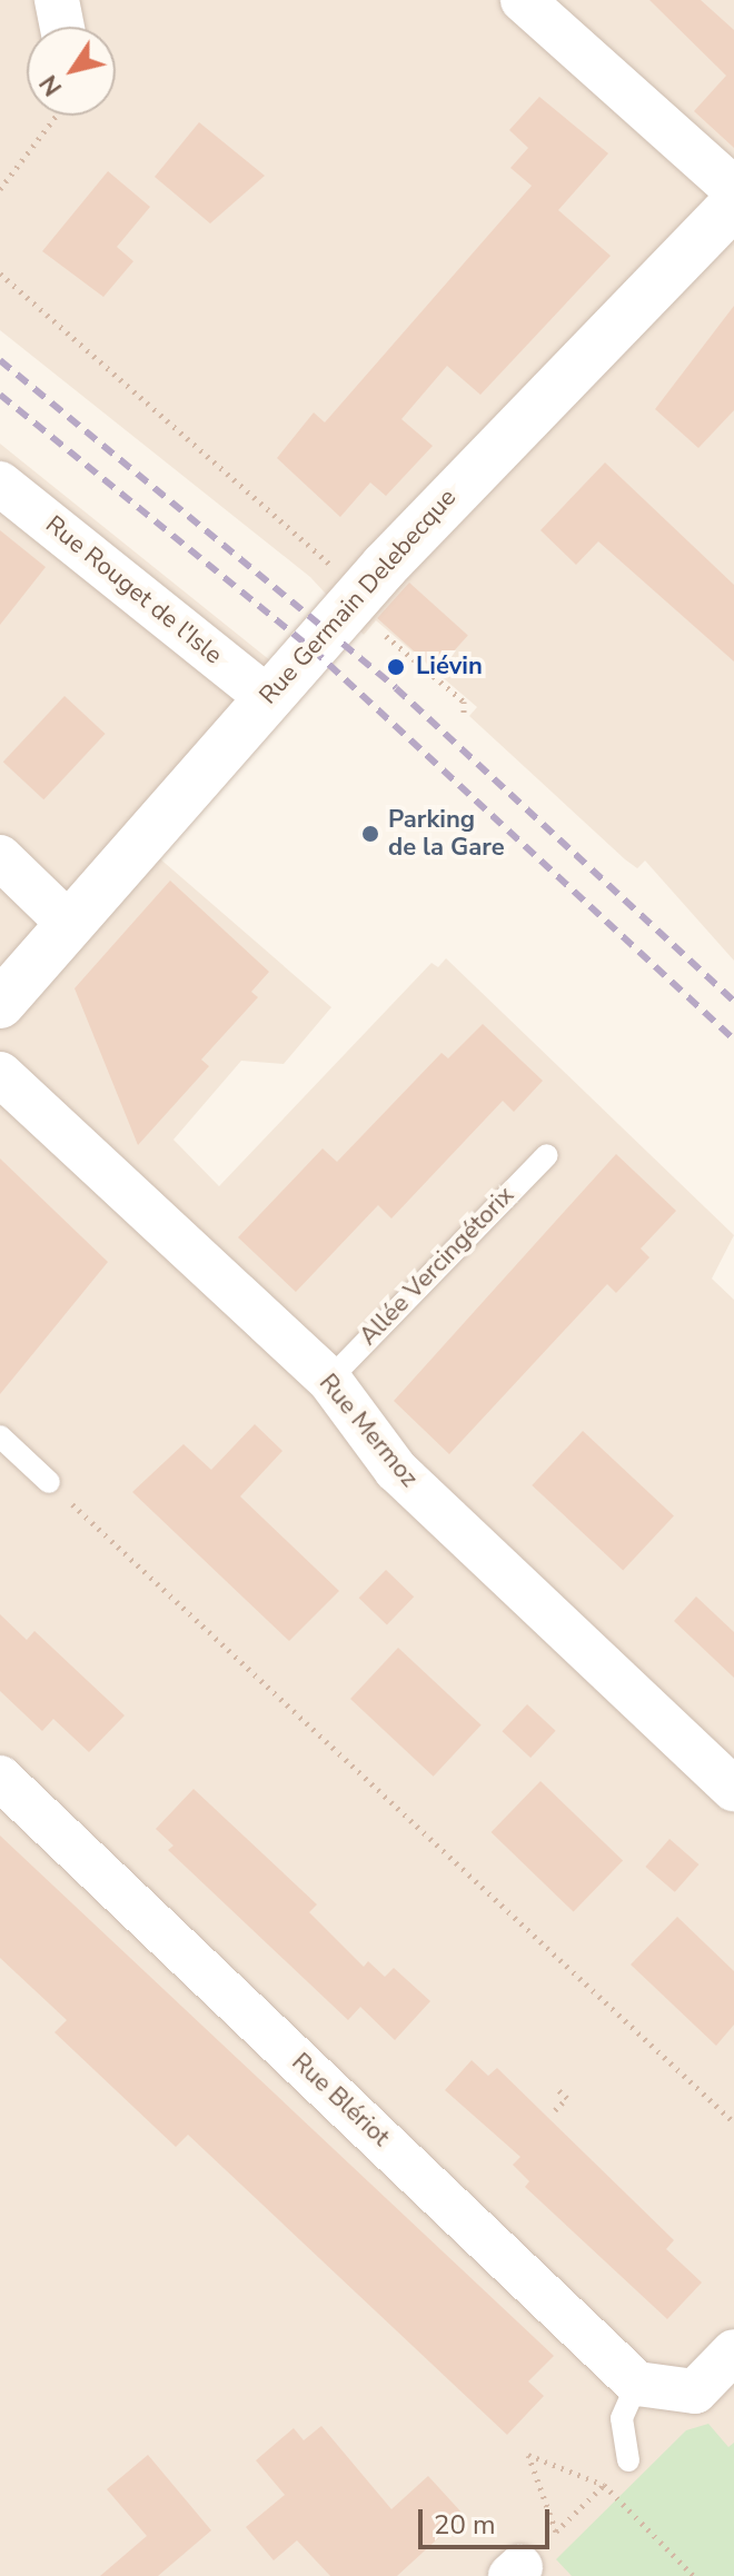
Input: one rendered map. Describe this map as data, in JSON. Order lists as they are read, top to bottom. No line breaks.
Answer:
{"streets":{"street":["Rue Rouget de l'Isle","Rue Germain Delebecque","Rue Mermoz","Rue Blériot"],"lane":["Allée Vercingétorix"]},"crossings":[["Rue Rouget de l'Isle","Rue Germain Delebecque"],["Allée Vercingétorix","Rue Mermoz"]],"places":["Liévin","Parking de la Gare"],"scale_bar":"20 m","north":"bottom left"}
